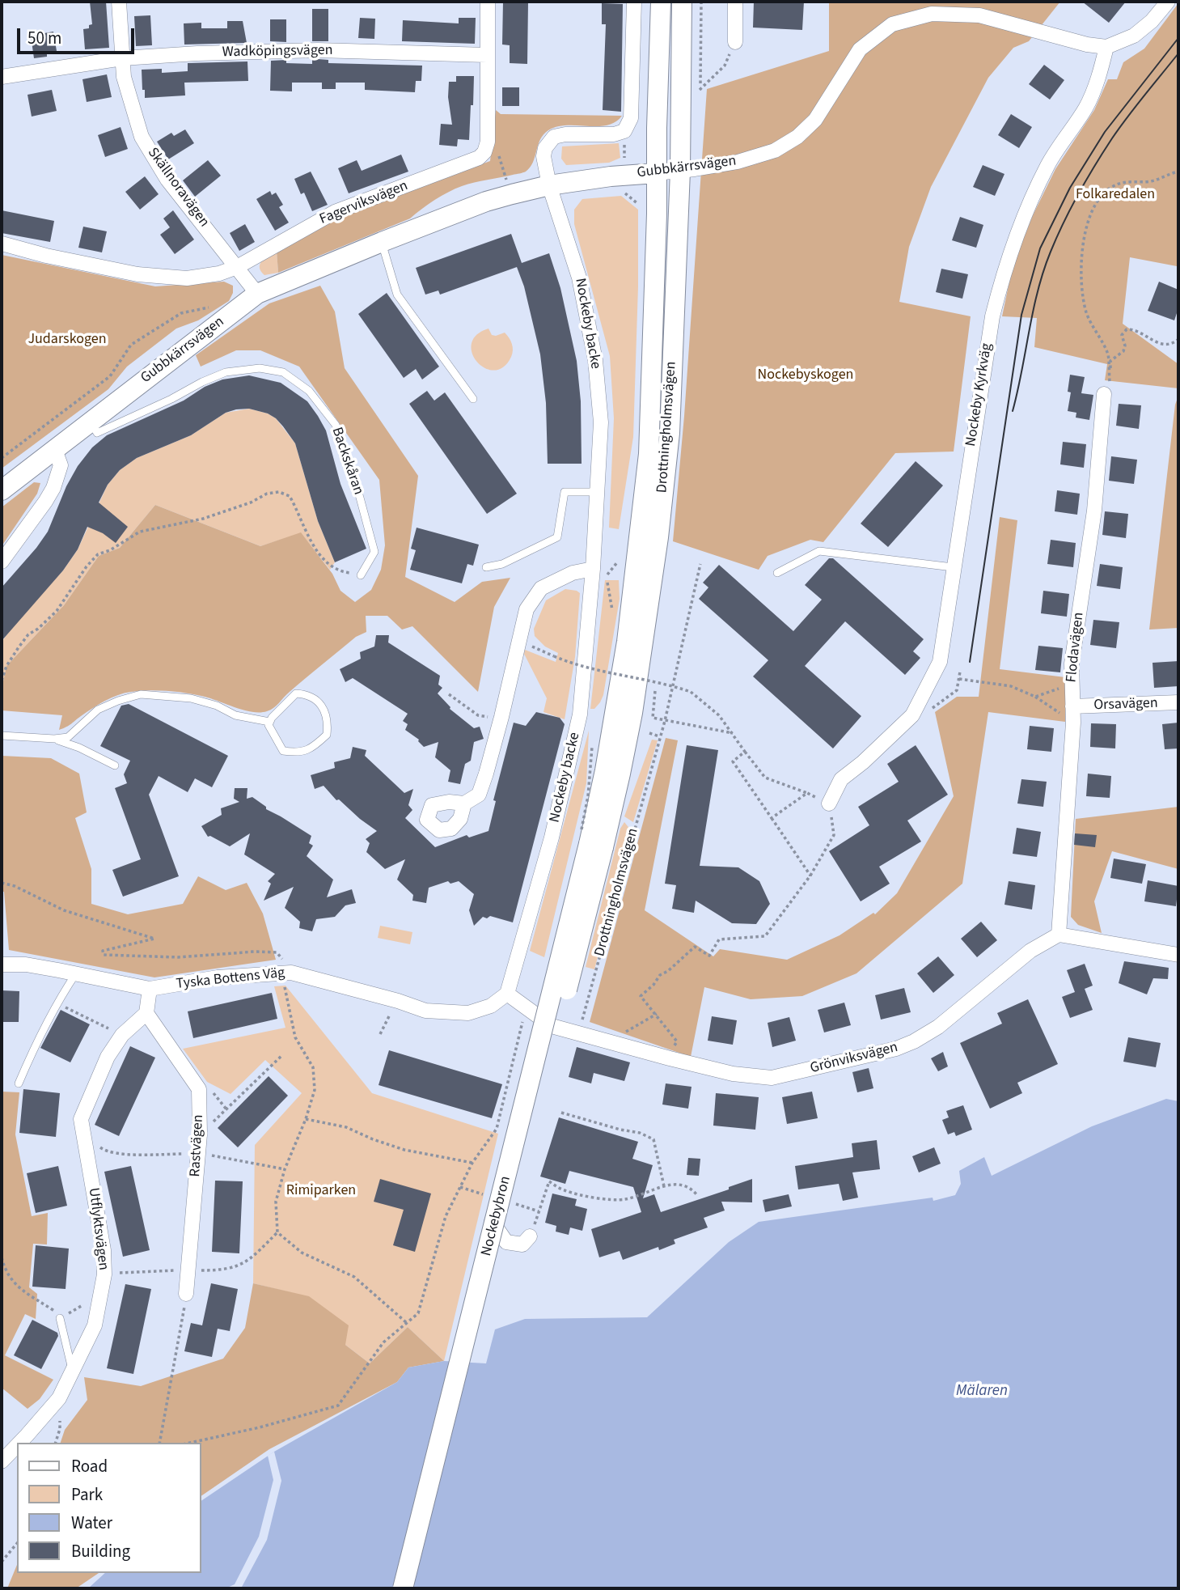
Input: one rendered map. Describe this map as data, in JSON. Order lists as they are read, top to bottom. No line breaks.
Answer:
{"streets":{"main road":["Gubbkärrsvägen","Drottningholmsvägen","Nockebybron"],"street":["Wadköpingsvägen","Skällnoravägen","Fagerviksvägen","Nockeby backe","Nockeby Kyrkväg","Flodavägen","Orsavägen","Tyska Bottens Väg","Grönviksvägen","Rastvägen","Utflyktsvägen"],"lane":["Backskåran"]},"crossings":[["Wadköpingsvägen","Skällnoravägen"],["Gubbkärrsvägen","Nockeby backe"],["Gubbkärrsvägen","Nockeby Kyrkväg"],["Gubbkärrsvägen","Drottningholmsvägen"],["Gubbkärrsvägen","Backskåran"],["Skällnoravägen","Fagerviksvägen"],["Nockeby backe","Tyska Bottens Väg"],["Nockeby backe","Grönviksvägen"],["Drottningholmsvägen","Grönviksvägen"],["Drottningholmsvägen","Nockebybron"],["Flodavägen","Orsavägen"],["Flodavägen","Grönviksvägen"],["Tyska Bottens Väg","Grönviksvägen"],["Rastvägen","Utflyktsvägen"]],"water":["Mälaren"],"parks":["Folkaredalen","Judarskogen","Nockebyskogen","Rimiparken"],"legend":["Road","Park","Water","Building"],"scale_bar":"50 m"}
